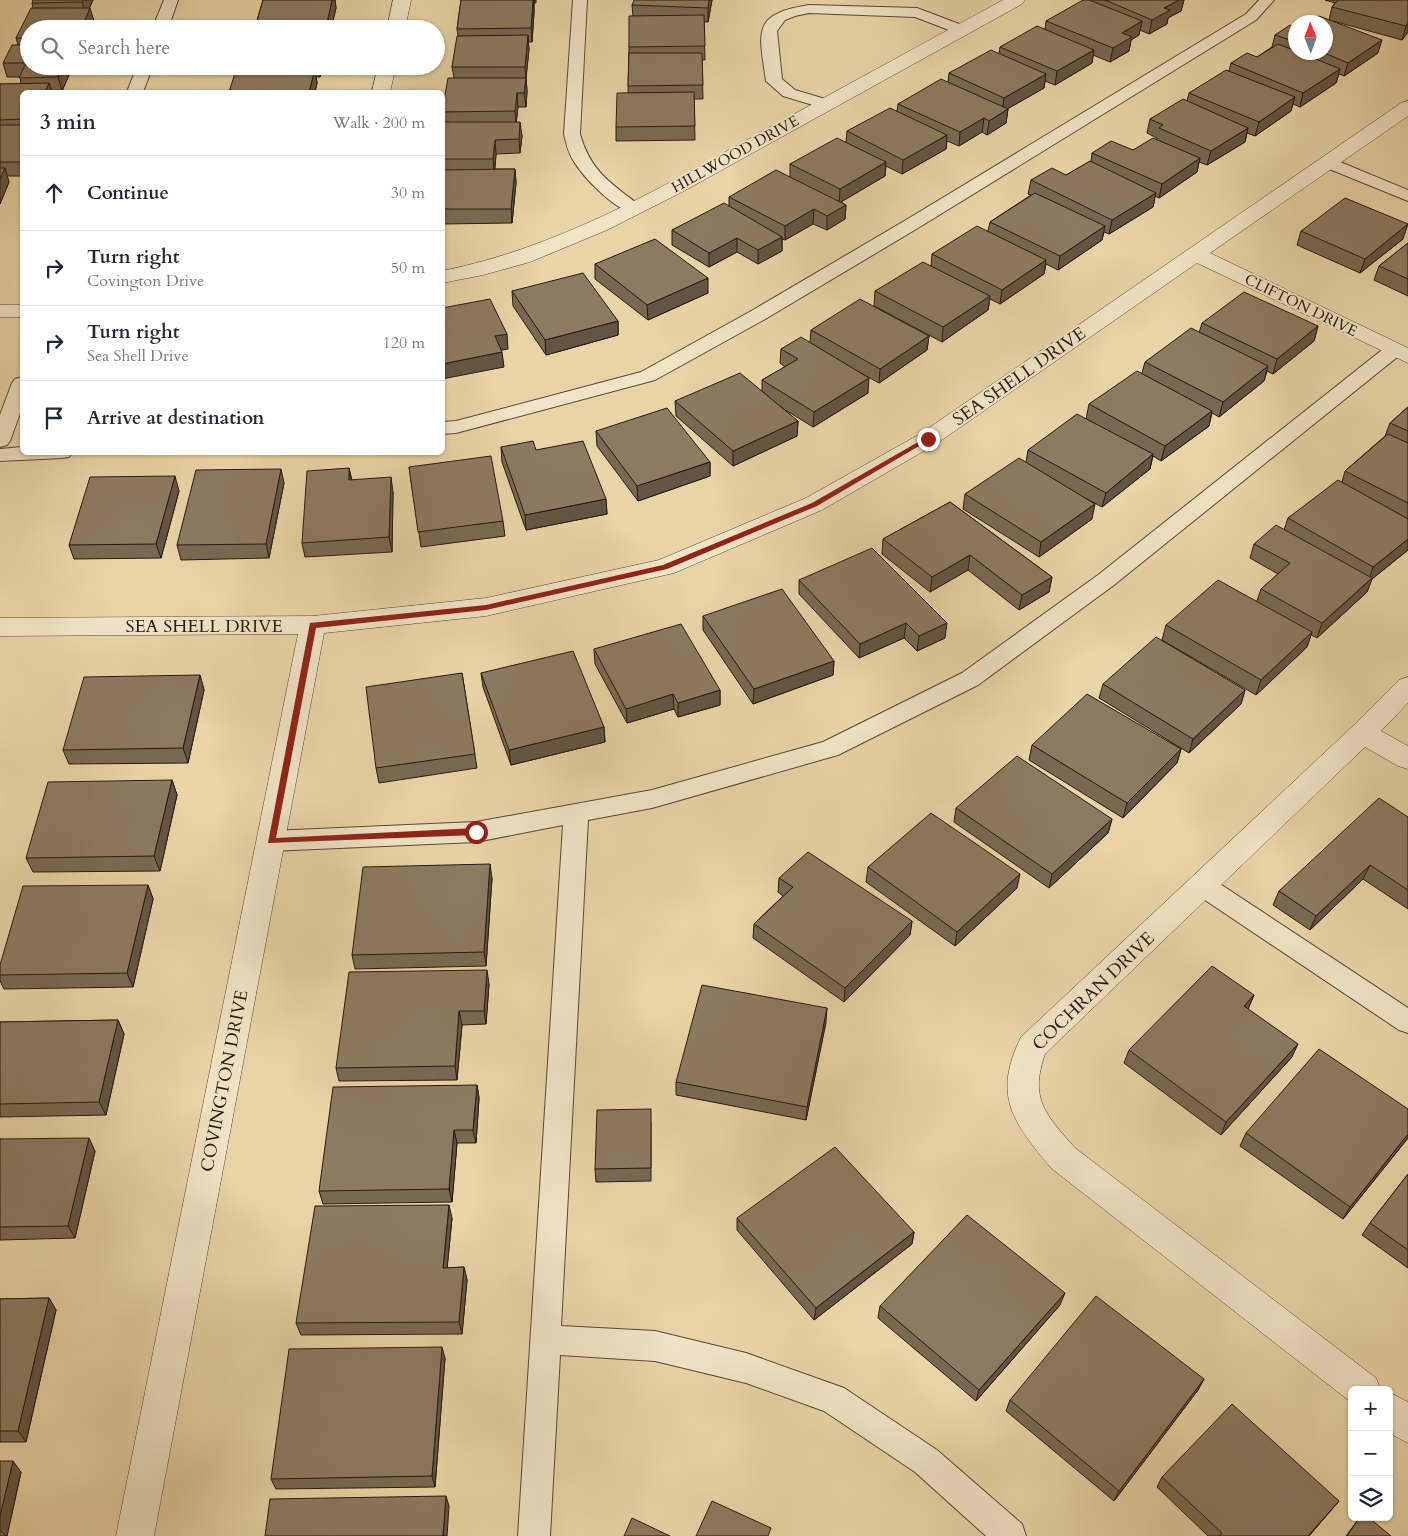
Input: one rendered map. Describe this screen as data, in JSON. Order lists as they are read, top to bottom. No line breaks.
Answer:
{"streets":{"street":["HILLWOOD DRIVE","CLIFTON DRIVE","SEA SHELL DRIVE","COCHRAN DRIVE","COVINGTON DRIVE"]},"crossings":[["CLIFTON DRIVE","SEA SHELL DRIVE"],["SEA SHELL DRIVE","COVINGTON DRIVE"]],"north":"top","page":{"search":"Search here","heading":["3 min","Walk · 200 m"],"list":[["Continue","30 m"],["Turn right","Covington Drive","50 m"],["Turn right","Sea Shell Drive","120 m"],"Arrive at destination"],"map_buttons":["+","−"]}}
